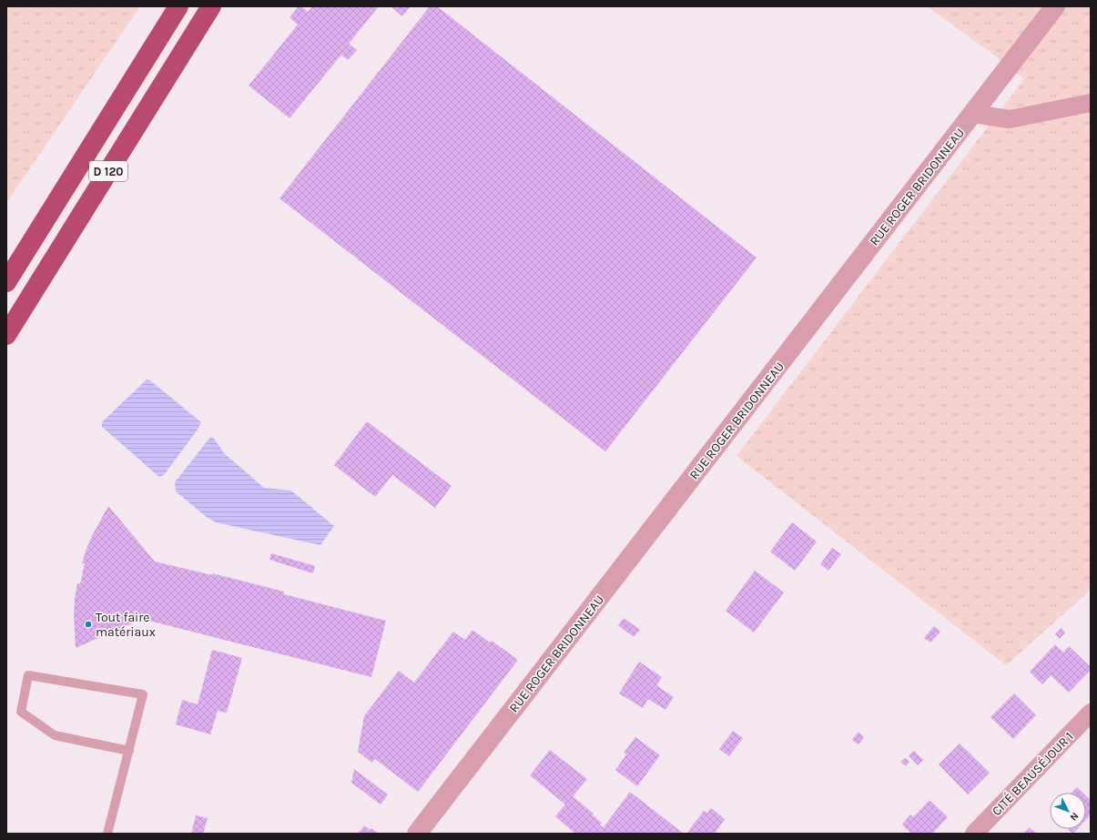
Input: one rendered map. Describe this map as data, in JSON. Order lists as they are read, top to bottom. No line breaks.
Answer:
{"streets":{"highway":["D 120"],"street":["RUE ROGER BRIDONNEAU","CITÉ BEAUSÉJOUR 1"]},"places":["Tout faire matériaux"],"north":"bottom right"}
